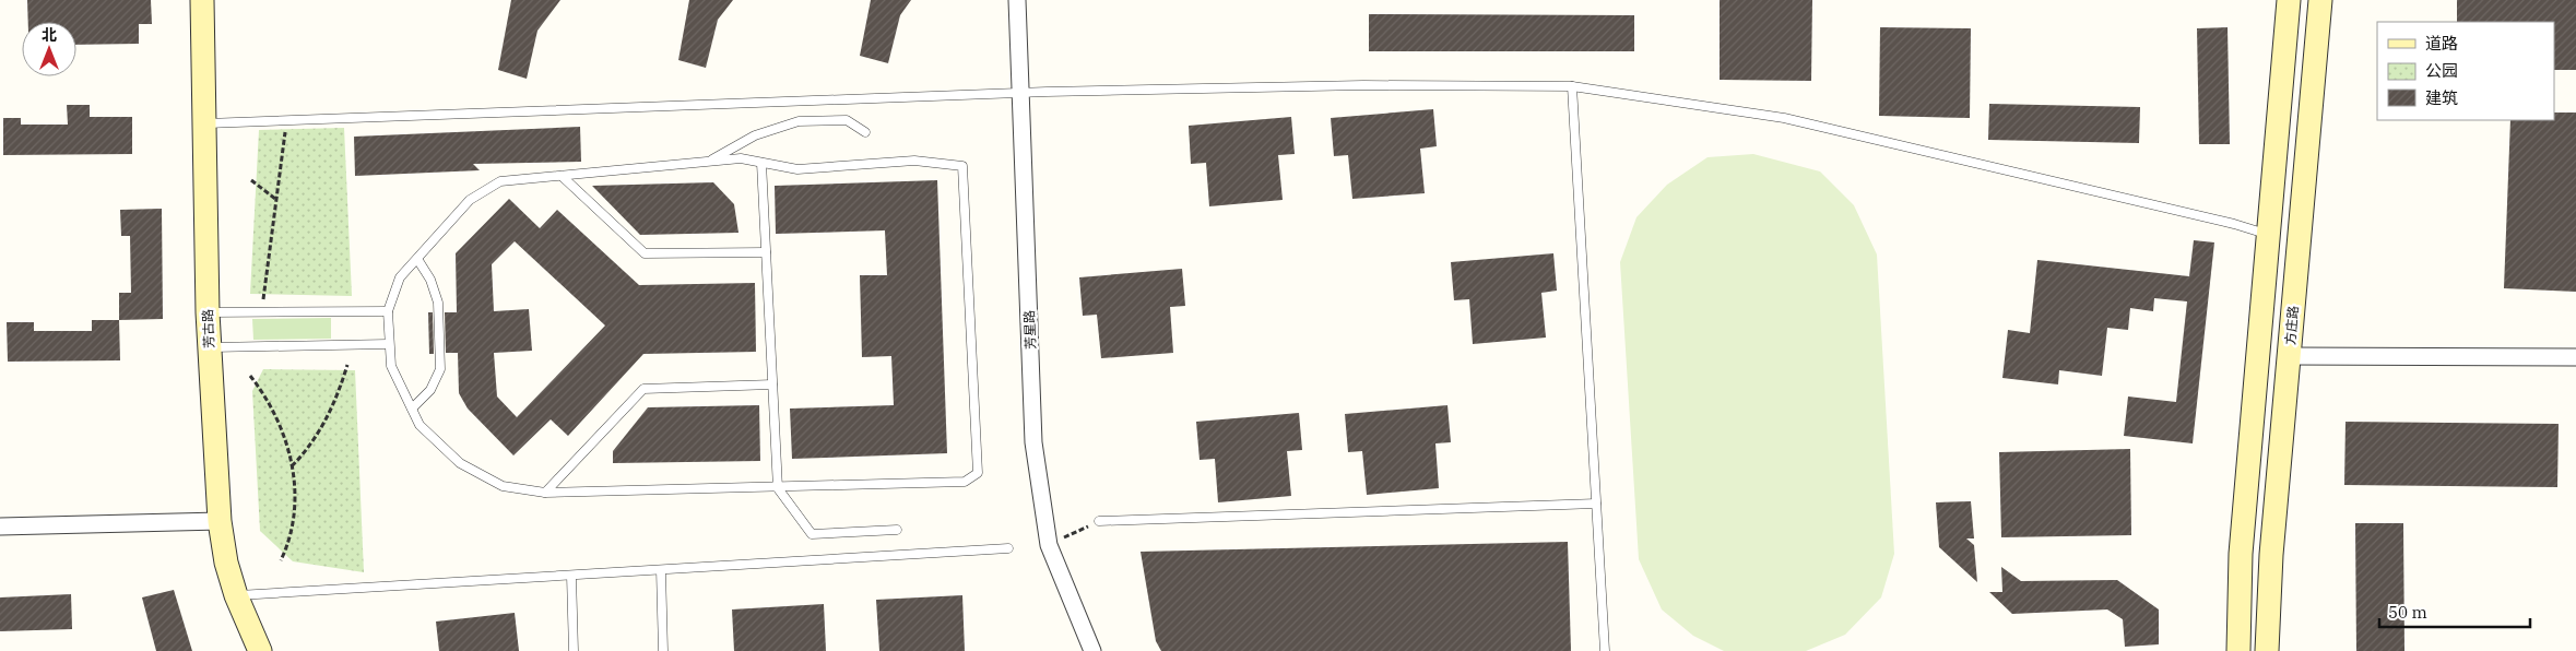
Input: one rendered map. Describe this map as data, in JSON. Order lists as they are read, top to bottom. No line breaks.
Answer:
{"streets":{"main road":["方庄路","芳古路"],"street":["芳星路"]},"legend":["道路","公园","建筑"],"scale_bar":"50 m","north":"top"}
